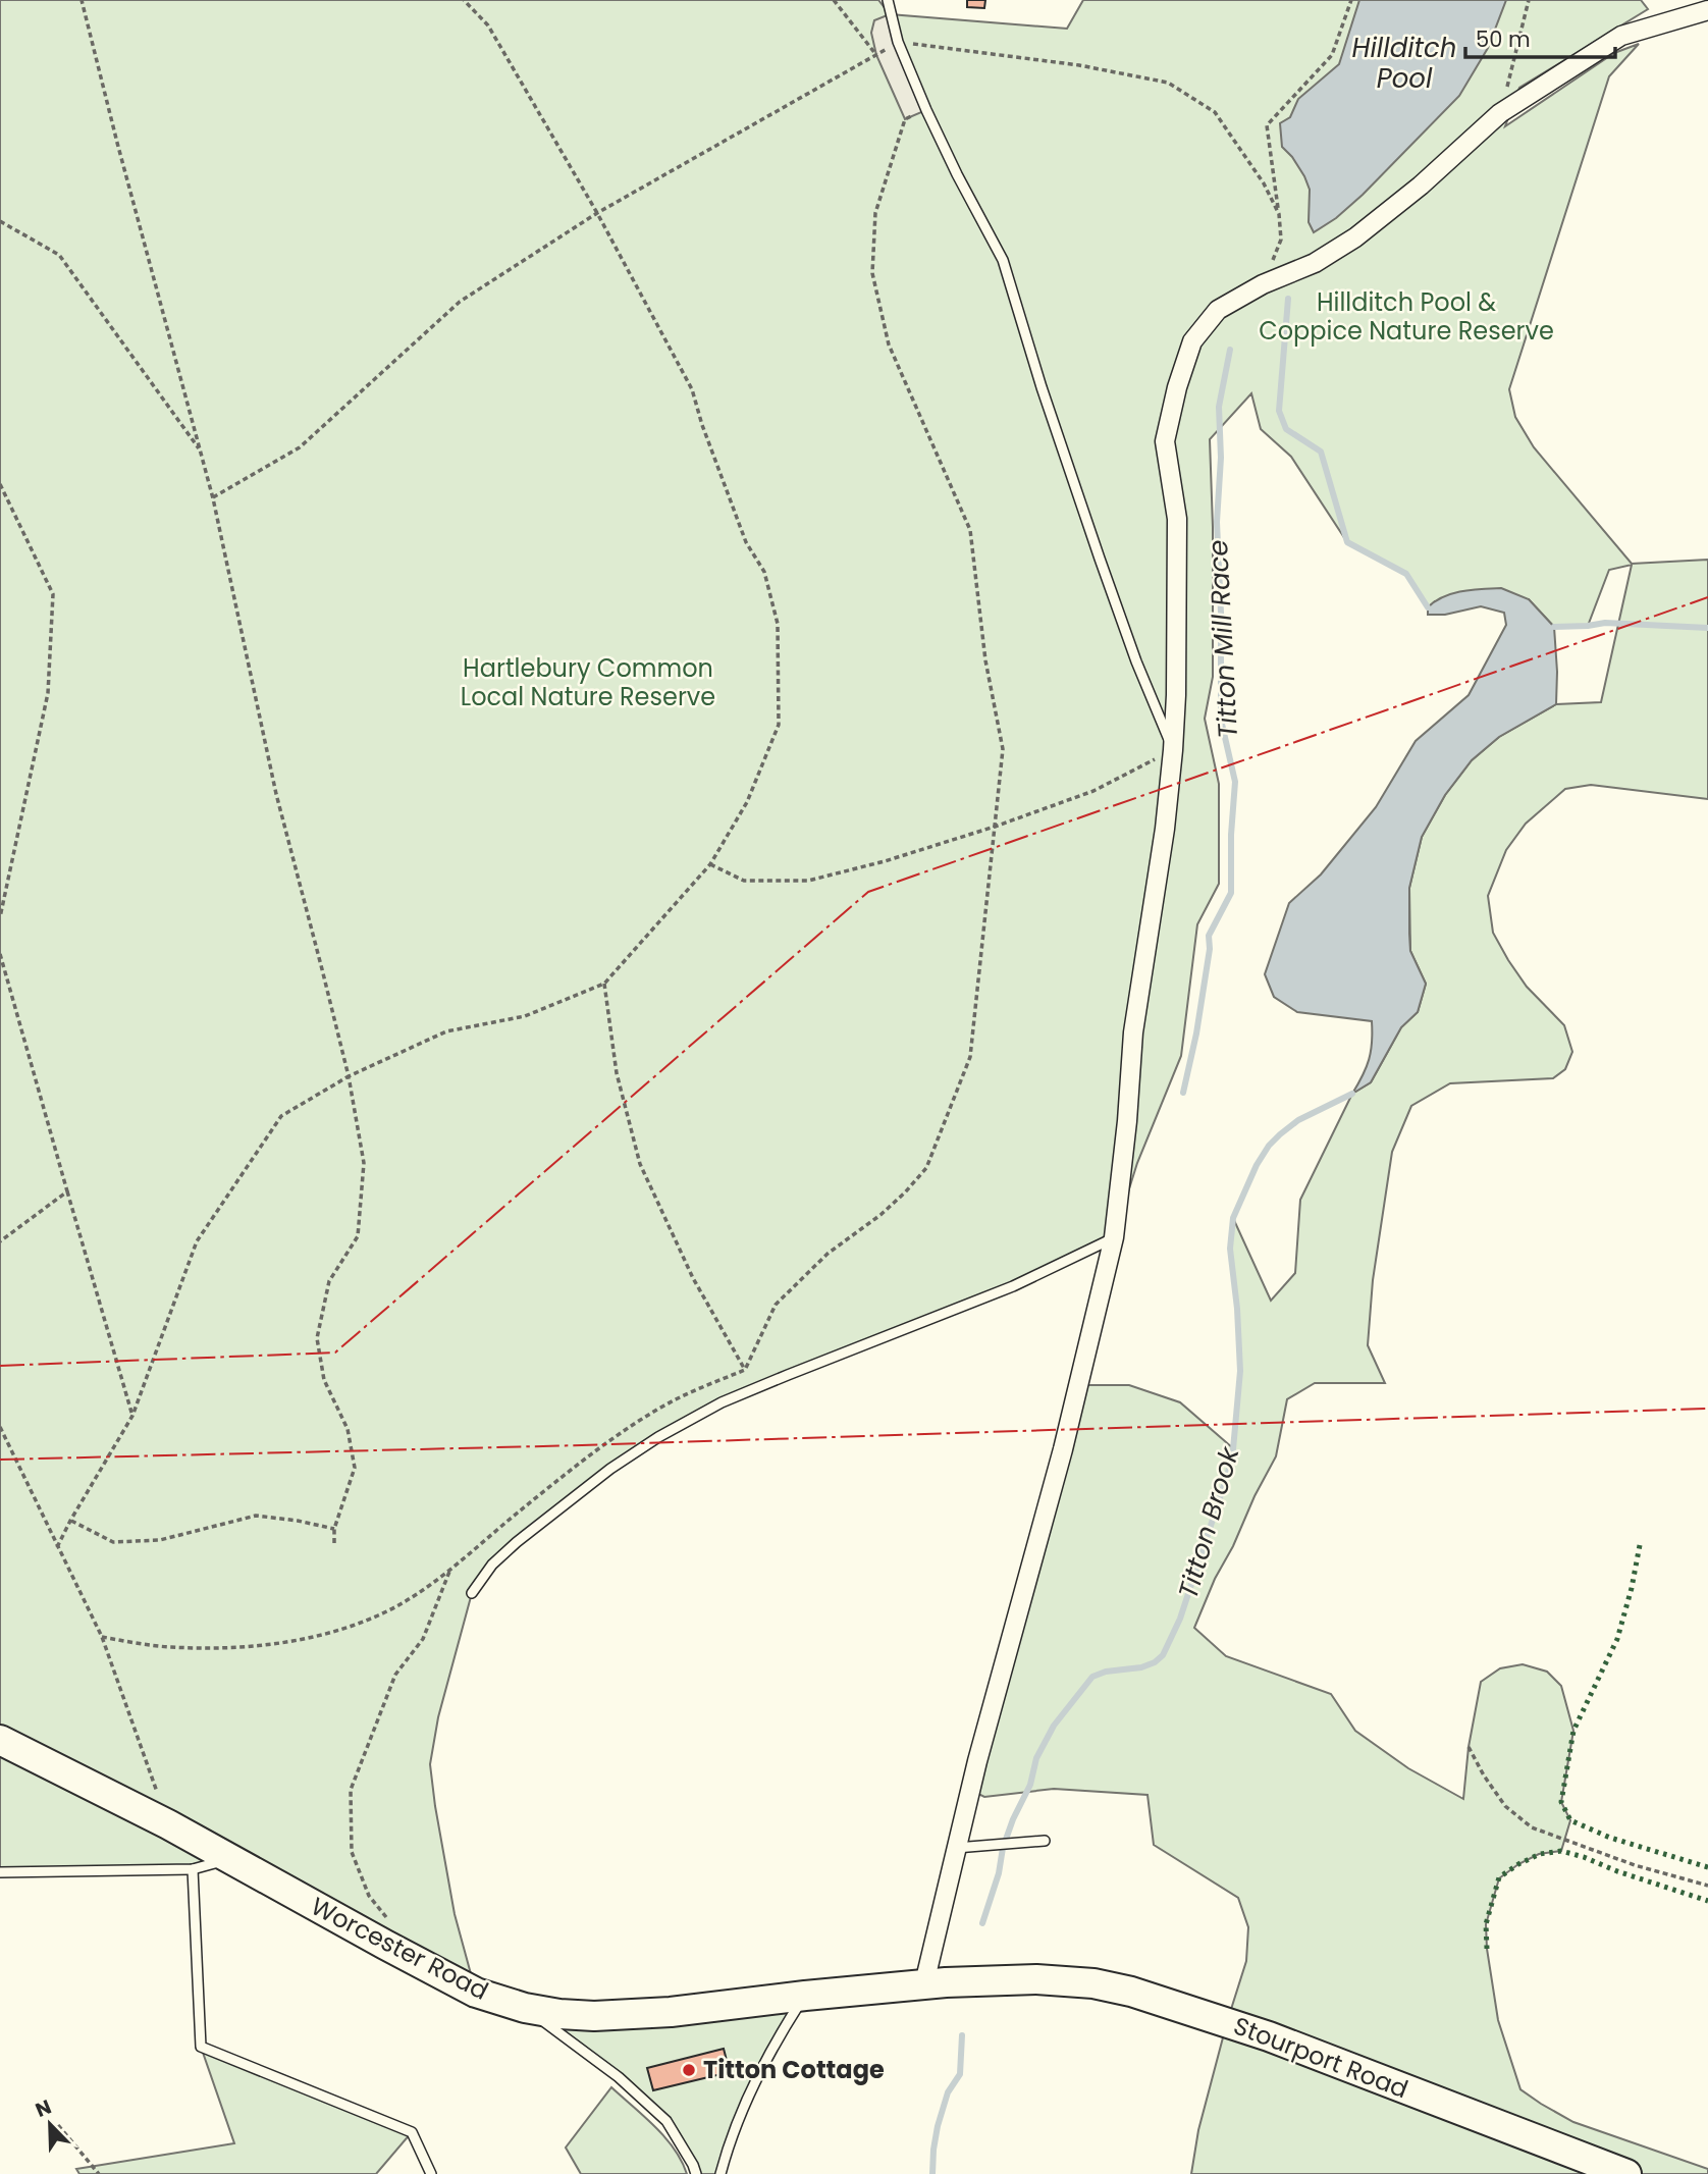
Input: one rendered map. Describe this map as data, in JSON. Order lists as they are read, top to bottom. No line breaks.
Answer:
{"streets":{"main road":["Worcester Road","Stourport Road"]},"crossings":[["Worcester Road","Stourport Road"]],"water":["Hillditch Pool","Titton Mill Race","Titton Brook"],"parks":["Hillditch Pool & Coppice Nature Reserve","Hartlebury Common Local Nature Reserve"],"places":["Titton Cottage"],"scale_bar":"50 m","north":"top left"}
